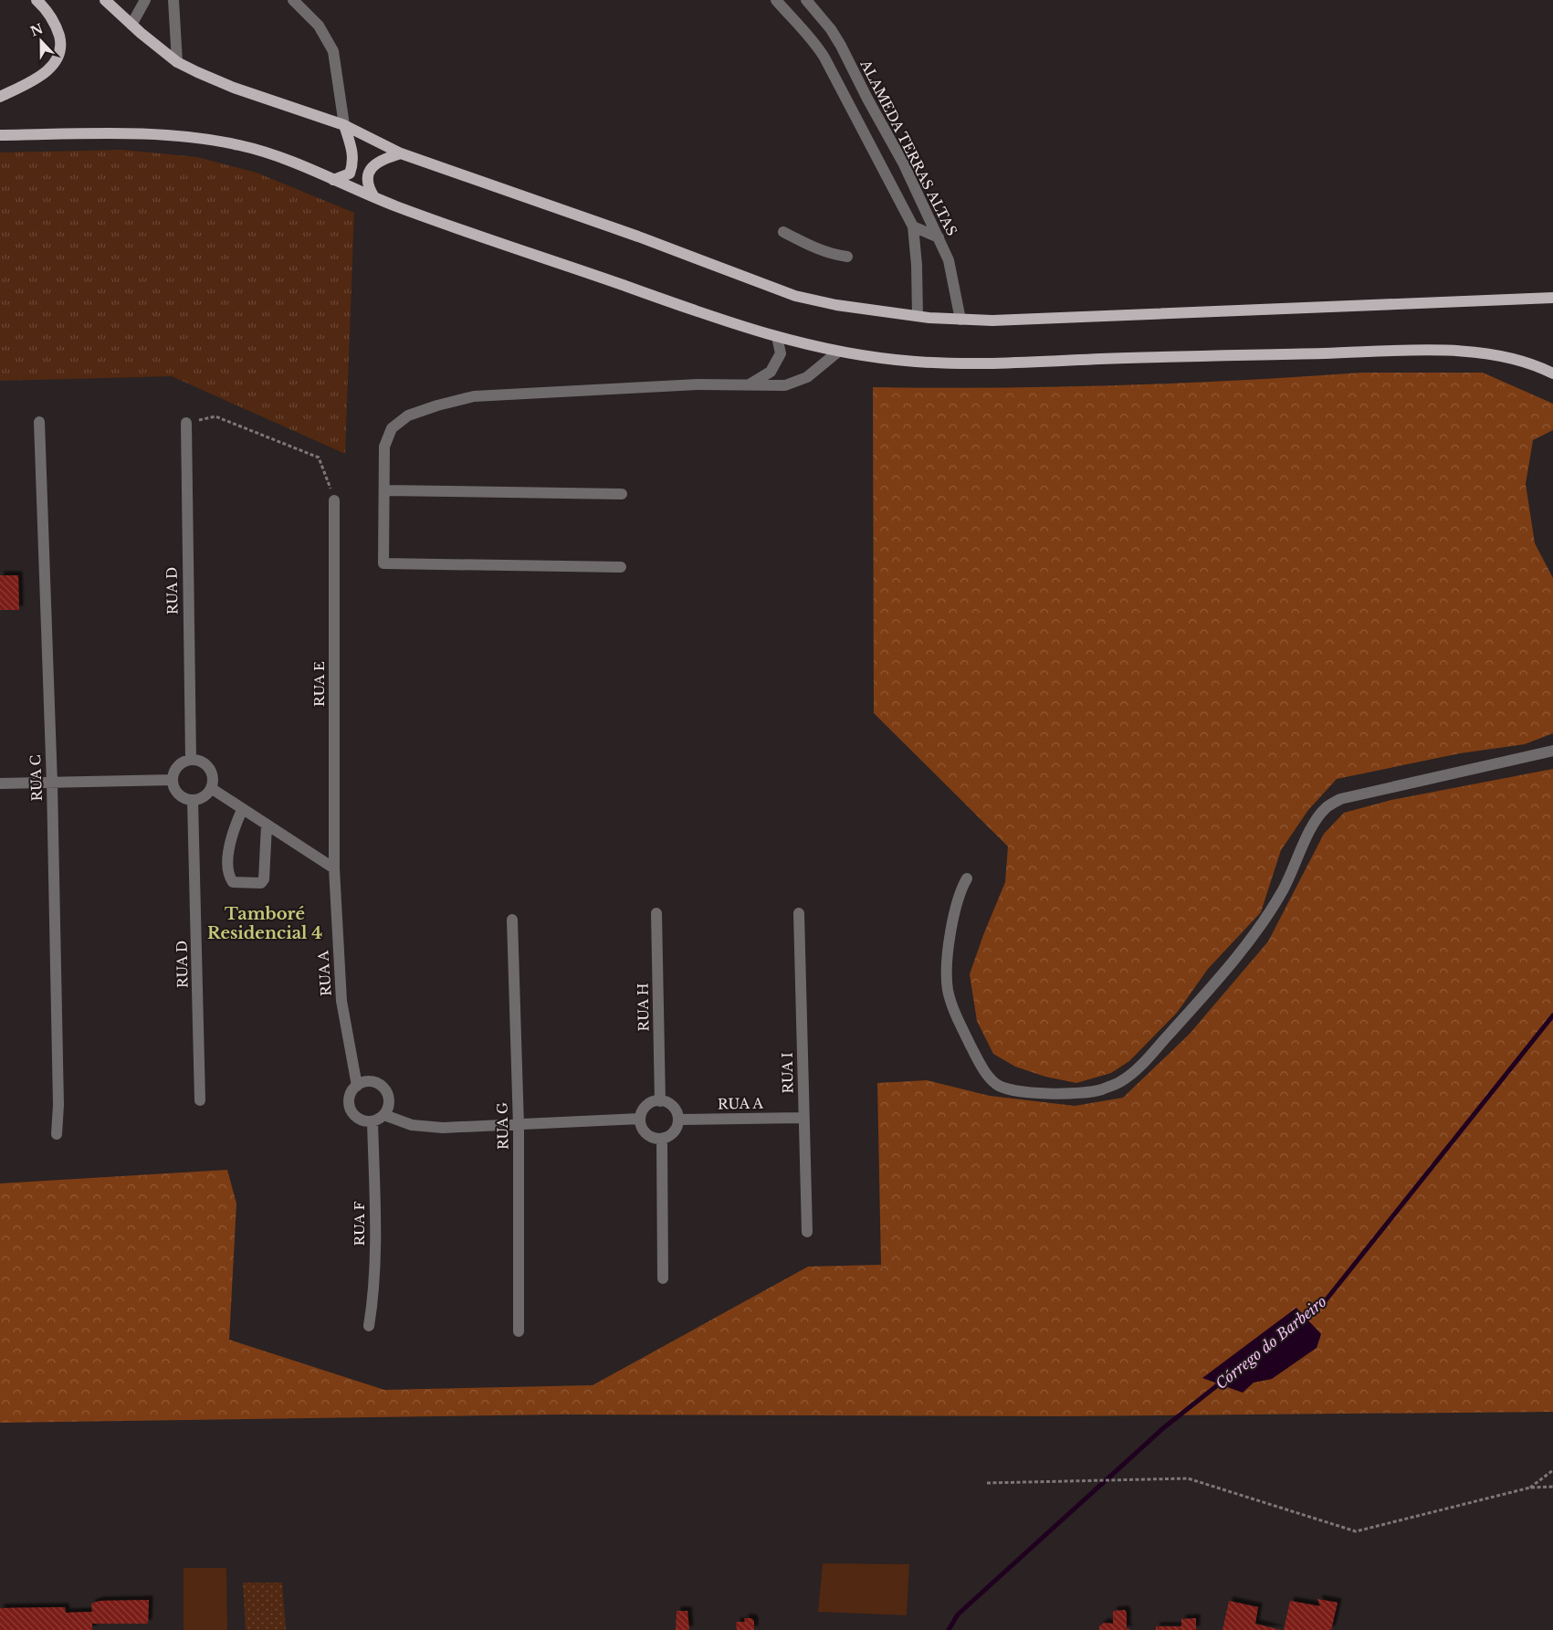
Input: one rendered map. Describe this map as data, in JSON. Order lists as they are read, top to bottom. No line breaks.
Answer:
{"streets":{"street":["ALAMEDA TERRAS ALTAS","RUA D","RUA E","RUA C","RUA A","RUA H","RUA I","RUA G","RUA F"]},"crossings":[["RUA E","RUA A"],["RUA A","RUA H"],["RUA A","RUA I"],["RUA A","RUA F"]],"districts":["Tamboré Residencial 4"],"water":["Córrego do Barbeiro"],"north":"top"}
